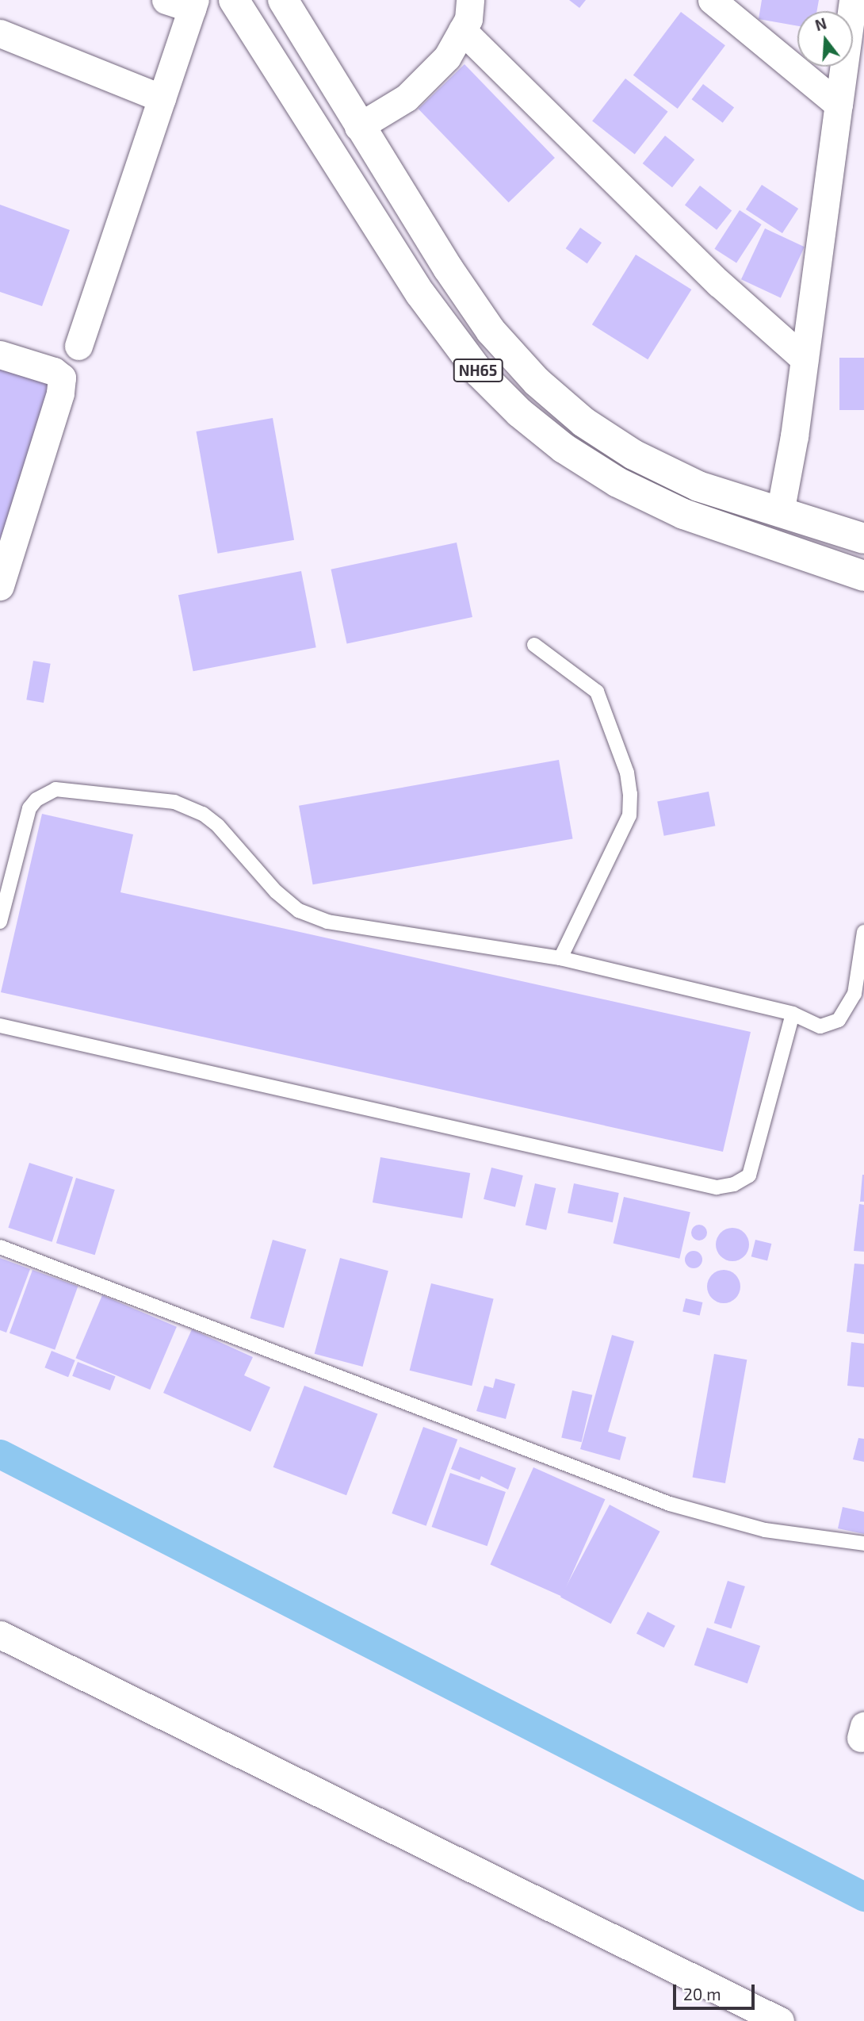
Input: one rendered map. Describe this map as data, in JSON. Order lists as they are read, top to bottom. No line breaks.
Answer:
{"streets":{"highway":["NH65"]},"scale_bar":"20 m","north":"top"}
